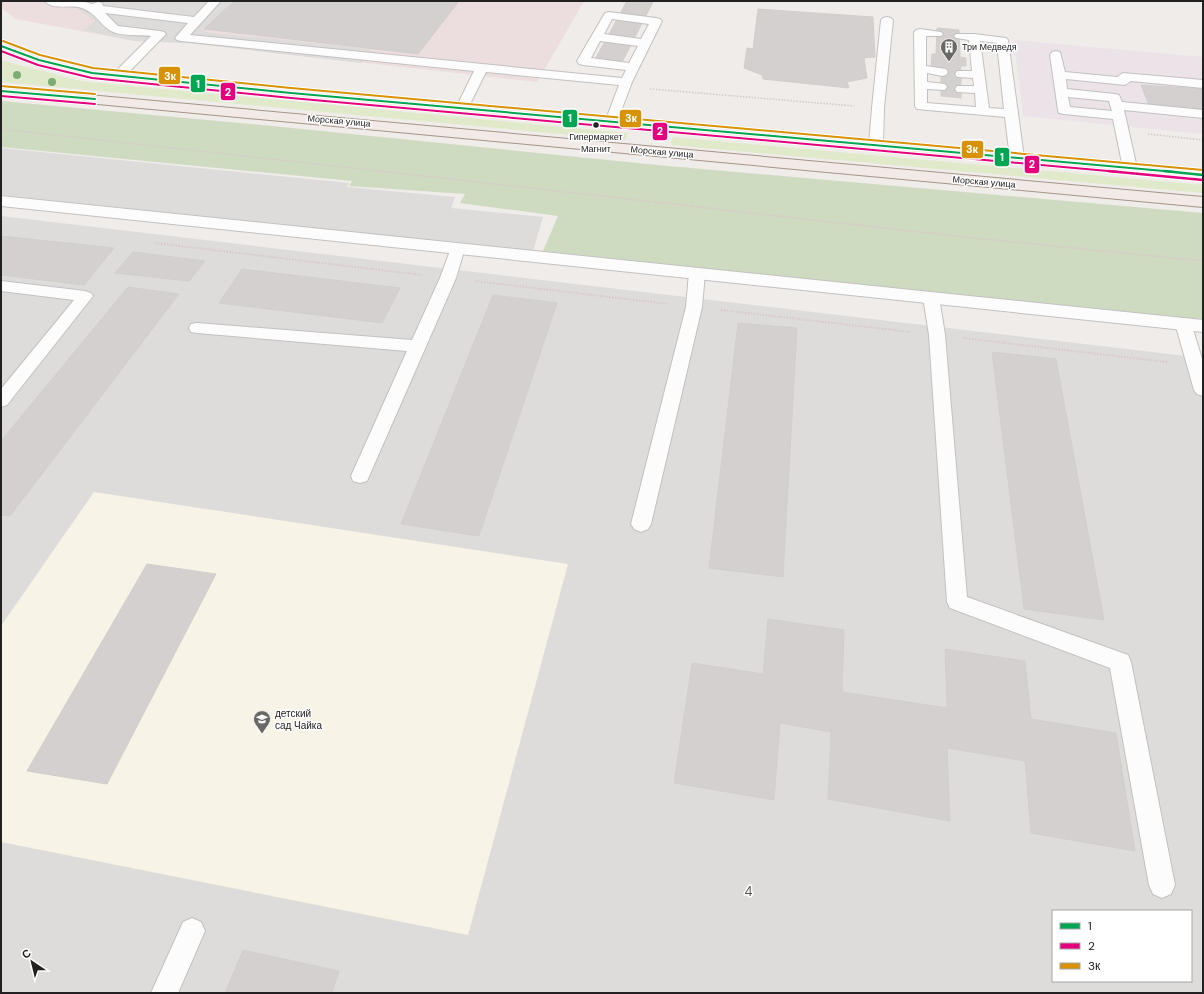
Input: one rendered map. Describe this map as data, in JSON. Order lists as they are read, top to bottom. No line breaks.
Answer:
{"streets":{"main road":["Морская улица"]},"districts":["4"],"places":{"building":["Три Медведя"],"other":["Гипермаркет Магнит"],"school or university":["детский сад Чайка"]},"lines":["transit line 3к","transit line 1","transit line 2"],"legend":["1","2","3к"],"north":"top left"}
